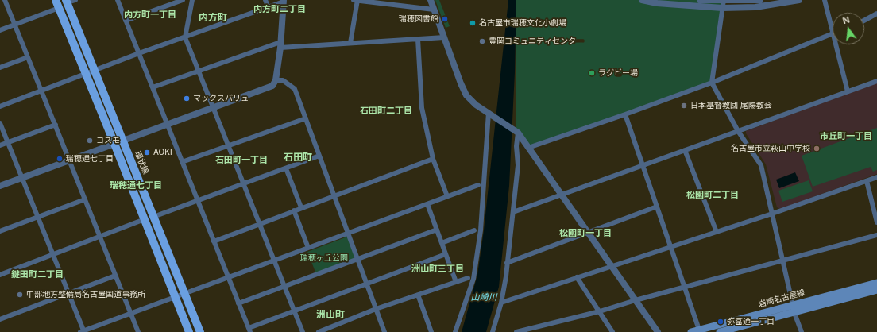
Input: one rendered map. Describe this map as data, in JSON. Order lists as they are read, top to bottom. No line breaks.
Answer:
{"streets":{"main road":["環状線","岩崎名古屋線"]},"districts":["内方町二丁目","内方町一丁目","内方町","石田町二丁目","市丘町一丁目","石田町","石田町一丁目","瑞穂通七丁目","松園町二丁目","松園町一丁目","洲山町三丁目","鍵田町二丁目","洲山町"],"water":["山崎川"],"parks":["瑞穂ヶ丘公園"],"places":["瑞穂図書館","名古屋市瑞穂文化小劇場","豊岡コミュニティセンター","ラグビー場","マックスバリュ","日本基督教団 尾陽教会","コスモ","名古屋市立萩山中学校","AOKI","瑞穂通七丁目","中部地方整備局名古屋国道事務所","弥富通一丁目"],"north":"top"}
